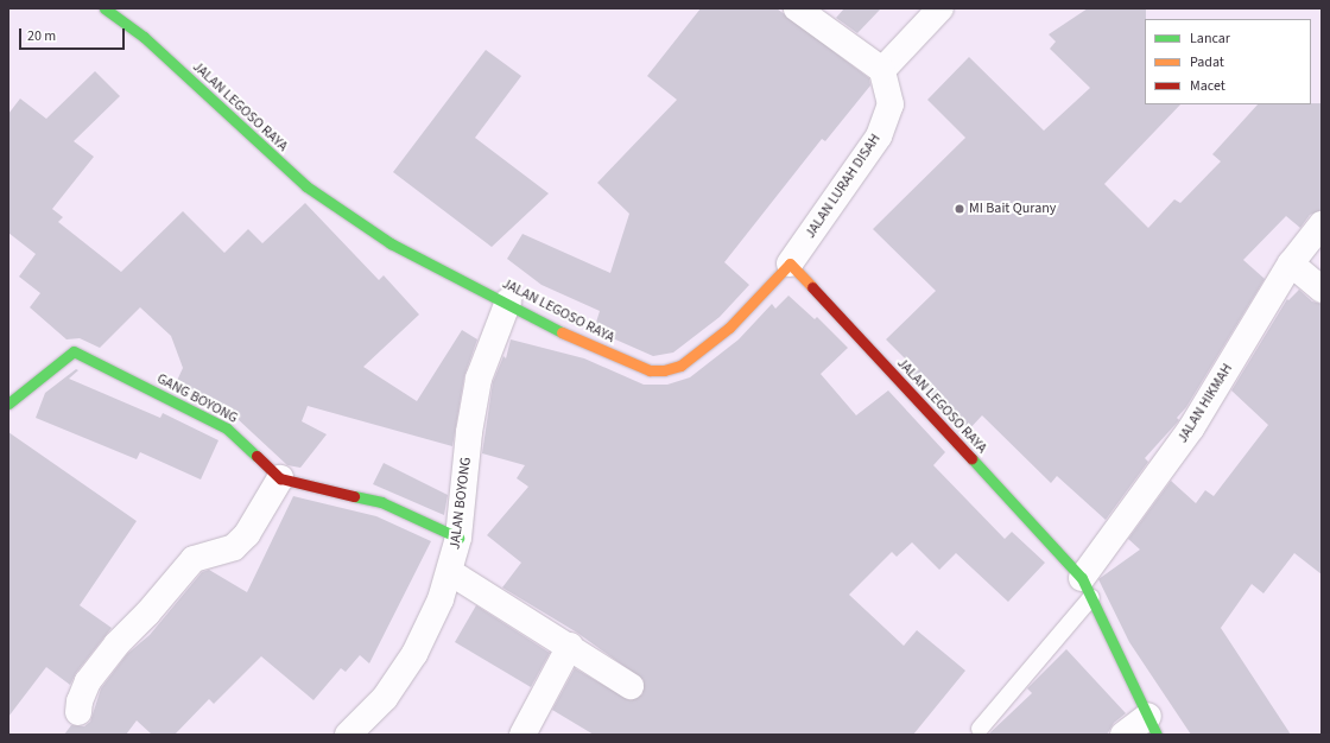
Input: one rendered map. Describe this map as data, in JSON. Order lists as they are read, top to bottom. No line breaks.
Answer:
{"streets":{"street":["JALAN LEGOSO RAYA","JALAN LURAH DISAH","GANG BOYONG","JALAN HIKMAH","JALAN BOYONG"]},"crossings":[["JALAN LEGOSO RAYA","JALAN LURAH DISAH"],["JALAN LEGOSO RAYA","JALAN HIKMAH"],["JALAN LEGOSO RAYA","JALAN BOYONG"]],"places":["MI Bait Qurany"],"legend":["Lancar","Padat","Macet"],"scale_bar":"20 m"}
